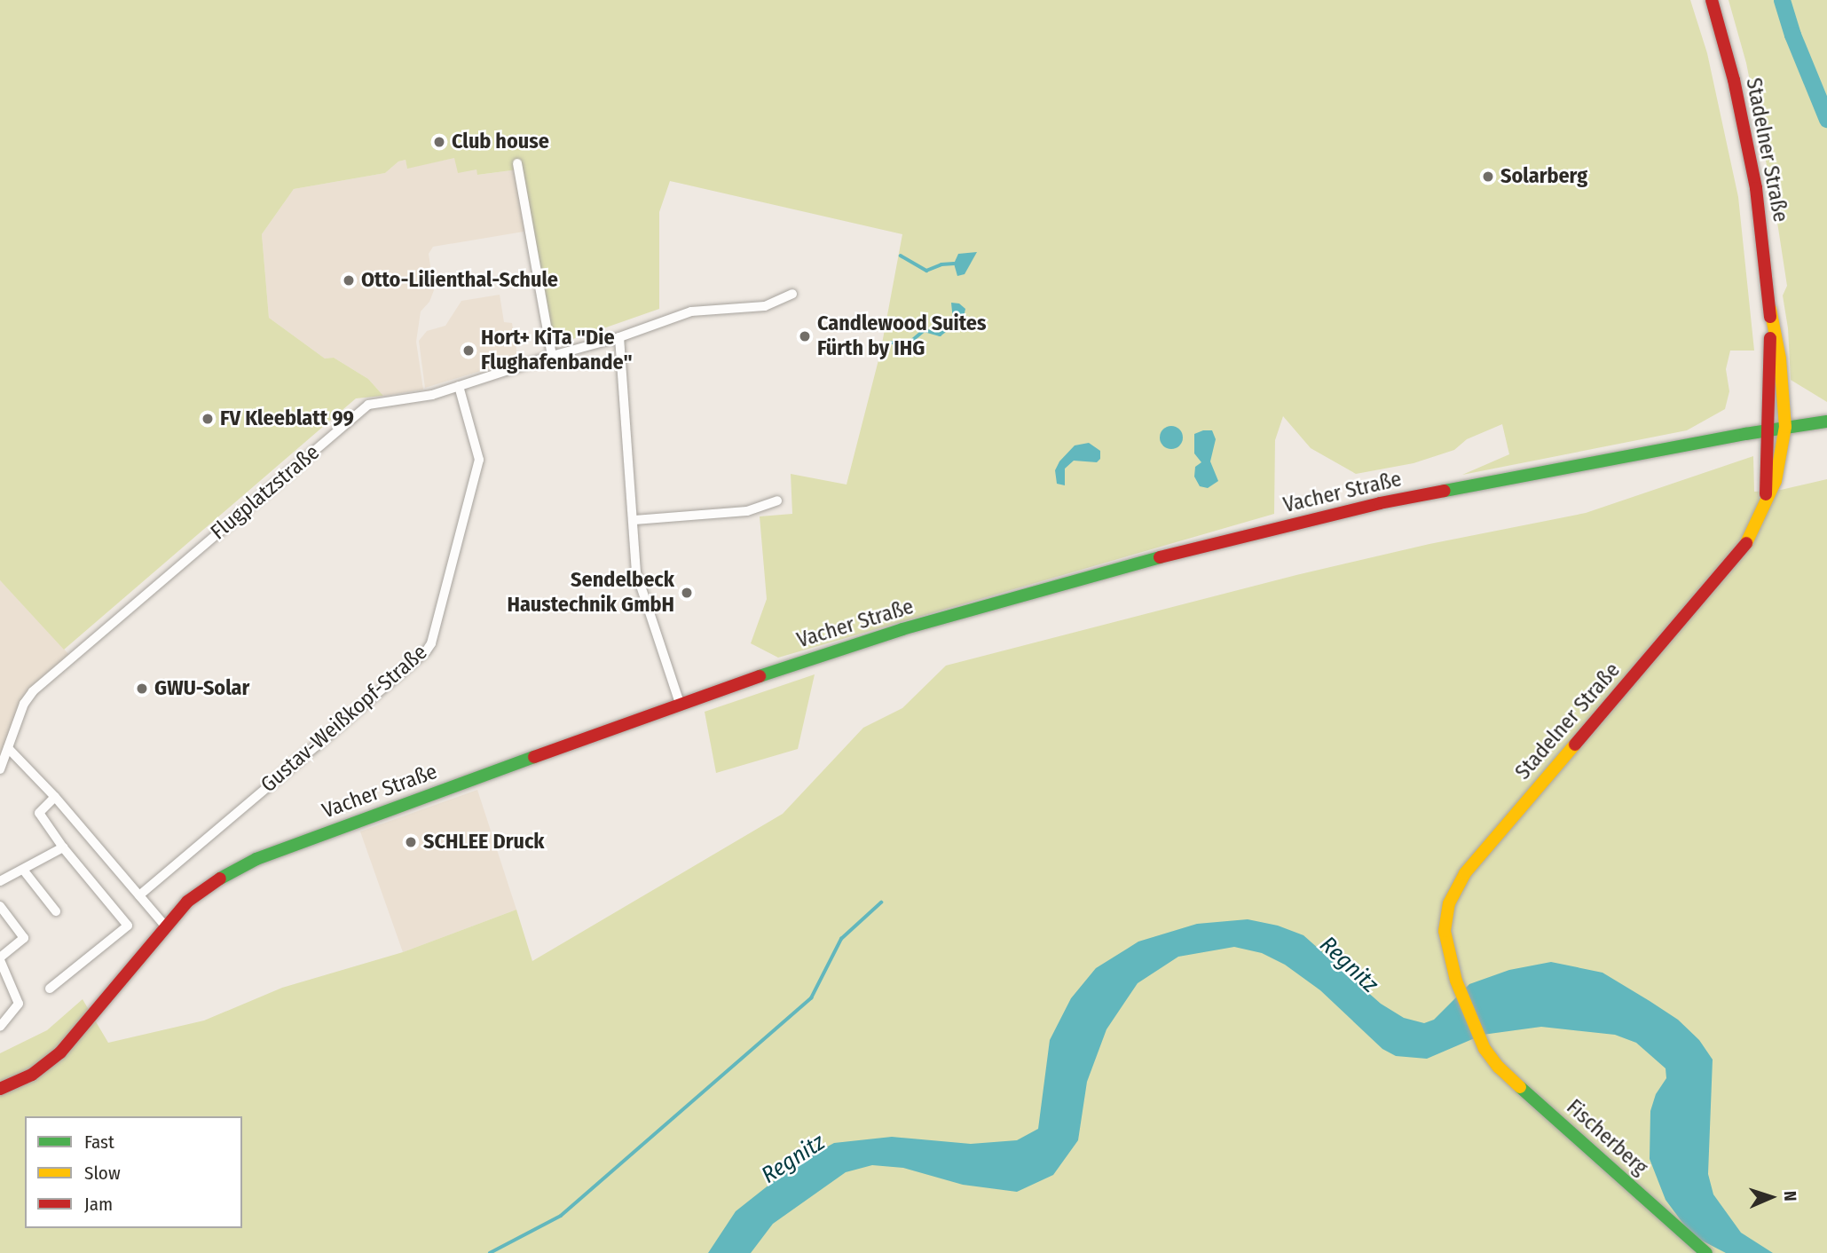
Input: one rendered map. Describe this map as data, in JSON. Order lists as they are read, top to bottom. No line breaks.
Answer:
{"streets":{"street":["Stadelner Straße","Flugplatzstraße","Vacher Straße","Gustav-Weißkopf-Straße","Fischerberg"]},"crossings":[["Stadelner Straße","Vacher Straße"],["Stadelner Straße","Fischerberg"],["Flugplatzstraße","Gustav-Weißkopf-Straße"]],"water":["Regnitz"],"places":["Club house","Solarberg","Otto-Lilienthal-Schule","Candlewood Suites Fürth by IHG","Hort+ KiTa \"Die Flughafenbande\"","FV Kleeblatt 99","Sendelbeck Haustechnik GmbH","GWU-Solar","SCHLEE Druck"],"legend":["Fast","Slow","Jam"],"north":"right"}
